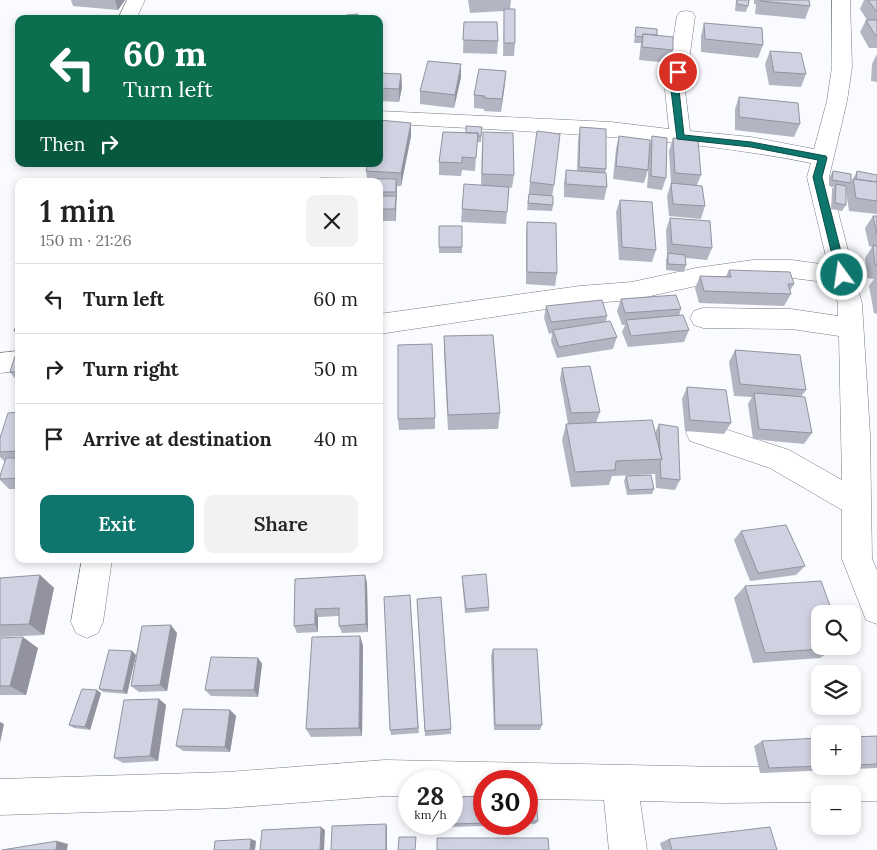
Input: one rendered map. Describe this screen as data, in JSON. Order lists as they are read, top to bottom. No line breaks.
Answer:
{"page":{"turn":["60 m","Turn left"],"then":"Then","heading":["1 min","150 m · 21:26"],"list":[{"name":"Turn left","value":"60 m"},{"name":"Turn right","value":"50 m"},{"name":"Arrive at destination","value":"40 m"}],"buttons":["Exit","Share"],"map_buttons":["+","−"],"speed":"28 km/h","limit":"30"}}
